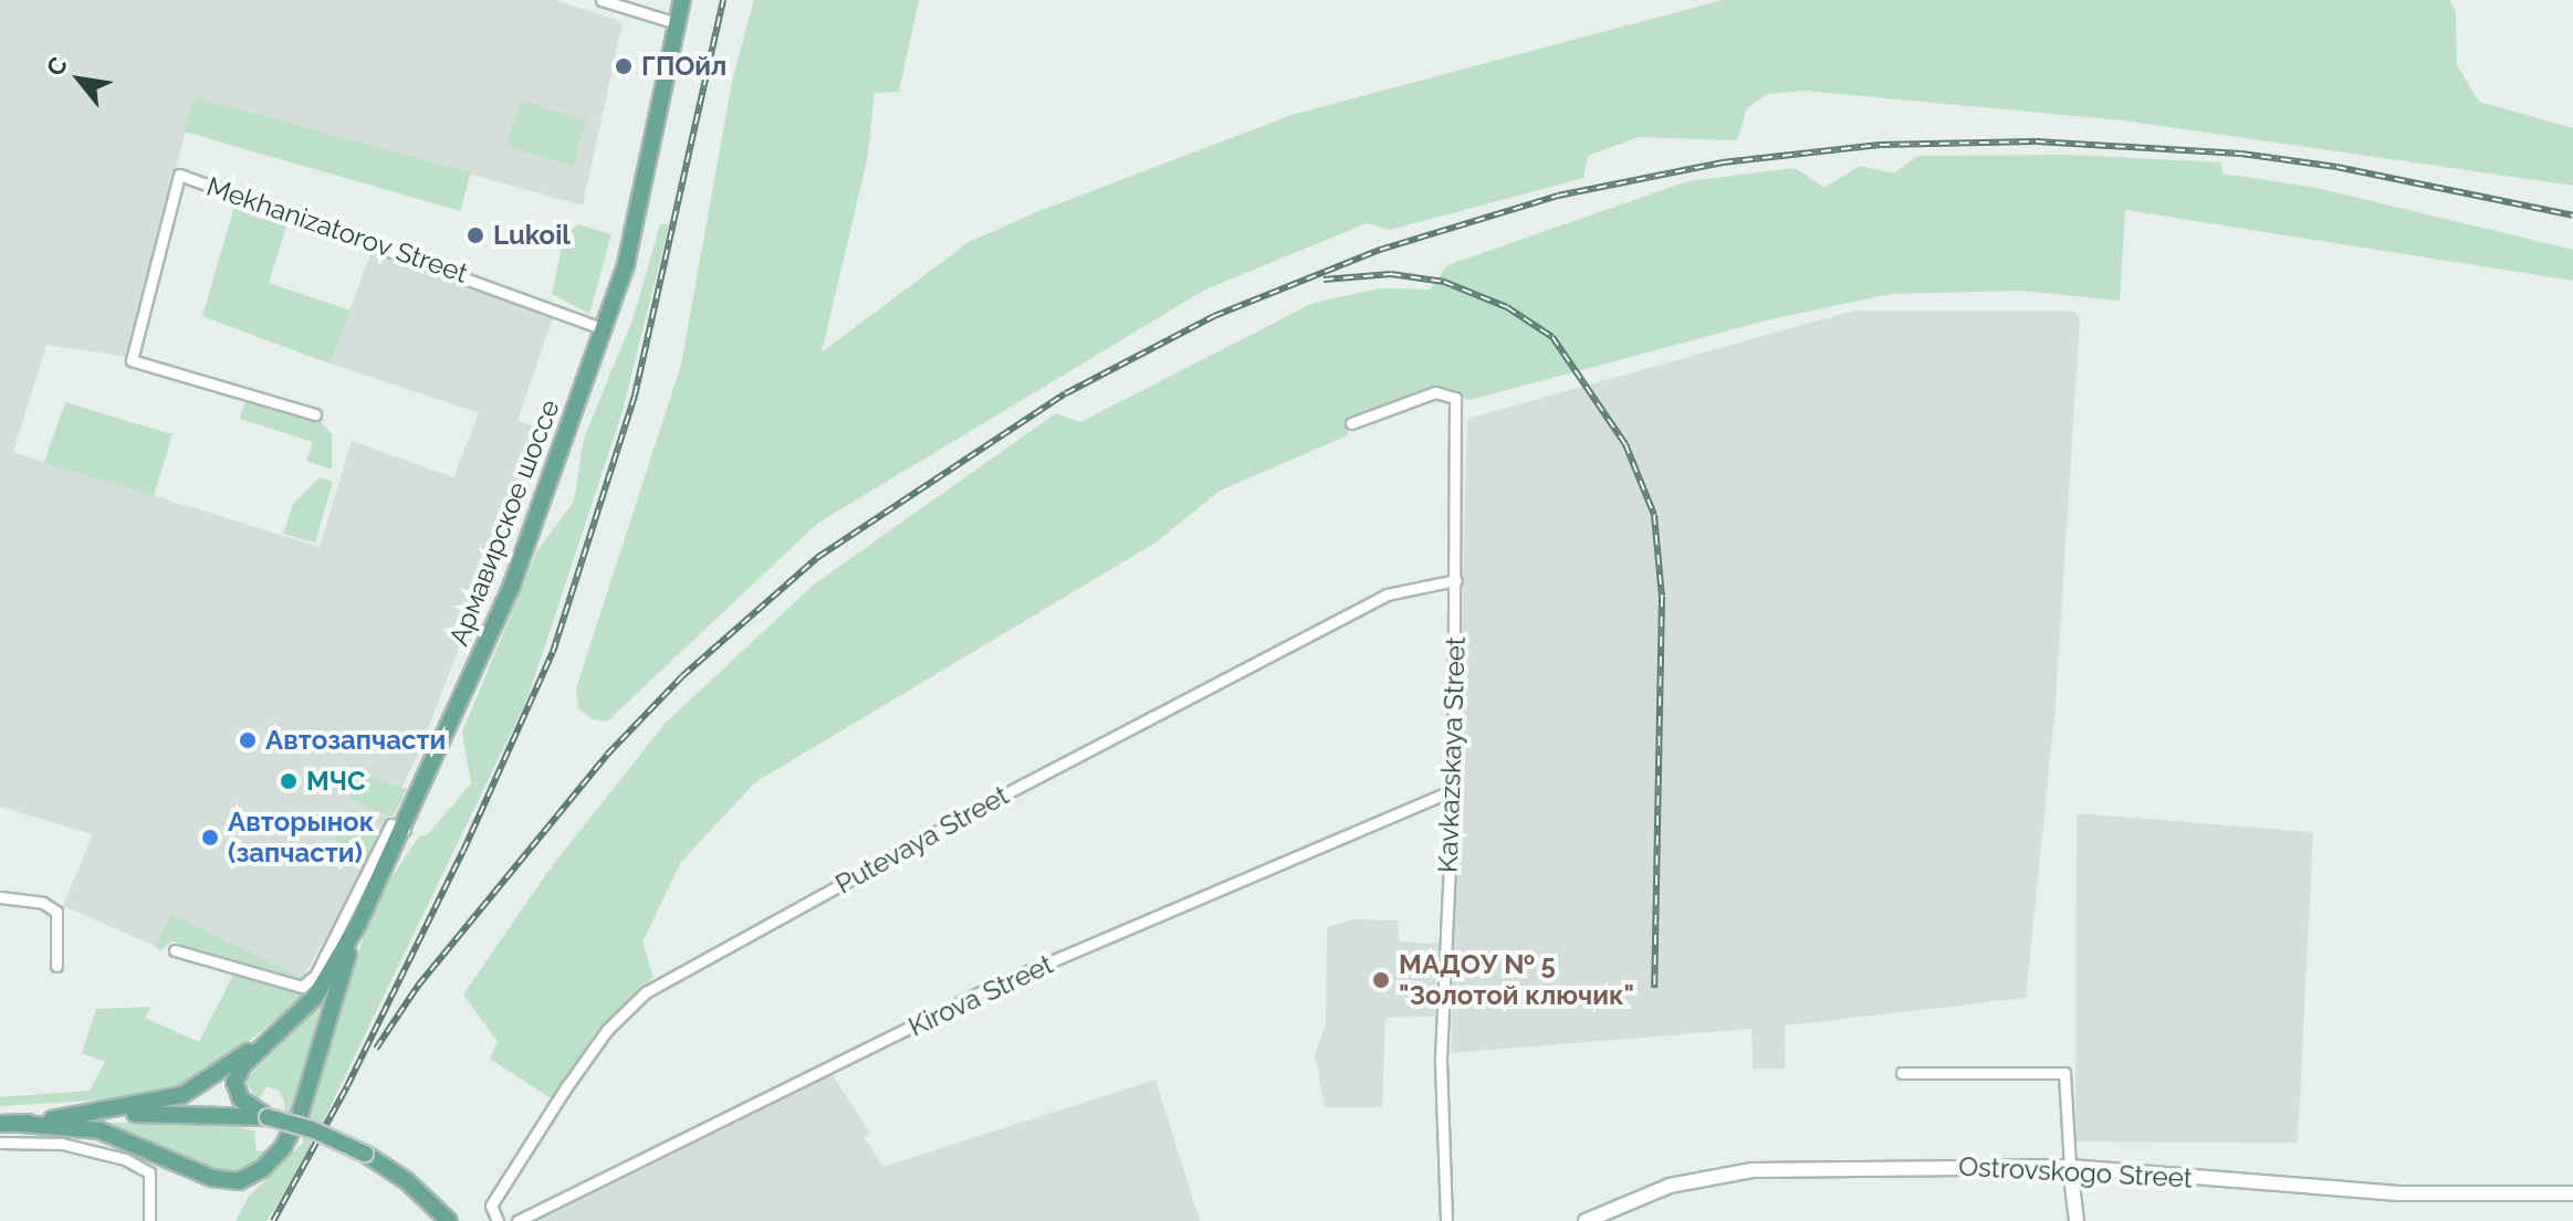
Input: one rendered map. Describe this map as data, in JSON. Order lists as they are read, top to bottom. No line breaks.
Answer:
{"streets":{"main road":["Армавирское шоссе"],"street":["Mekhanizatorov Street","Kavkazskaya Street","Putevaya Street","Kirova Street","Ostrovskogo Street"]},"crossings":[["Mekhanizatorov Street","Армавирское шоссе"],["Kavkazskaya Street","Putevaya Street"],["Kavkazskaya Street","Kirova Street"]],"places":["ГПОйл","Lukoil","Автозапчасти","МЧС","Авторынок (запчасти)","МАДОУ № 5 \"Золотой ключик\""],"north":"top left"}
